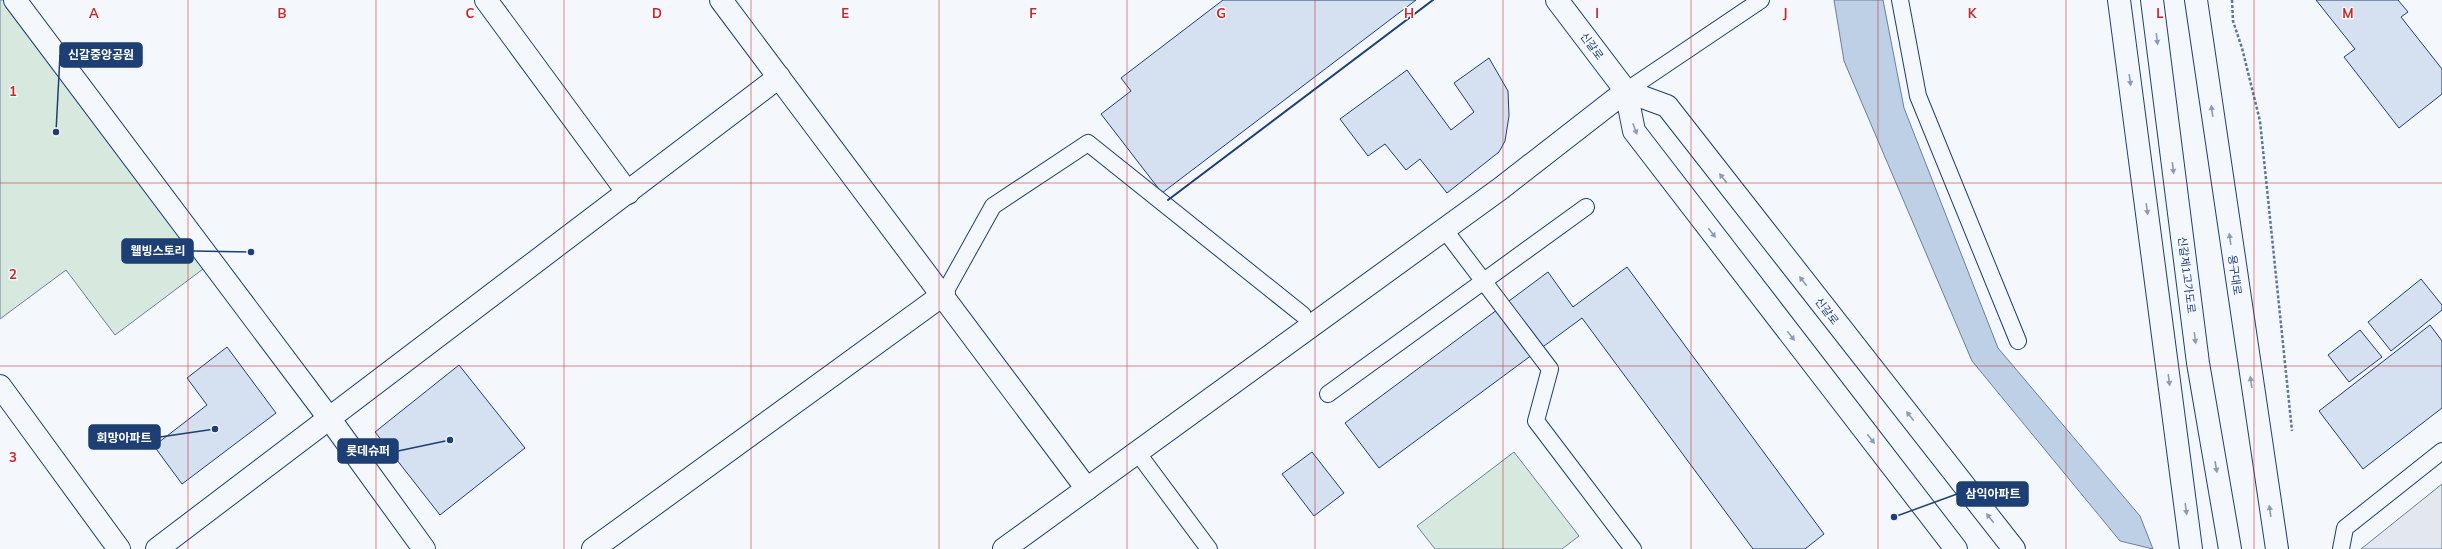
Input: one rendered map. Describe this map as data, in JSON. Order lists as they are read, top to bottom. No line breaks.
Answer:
{"streets":{"street":["신갈로","신갈제1고가도로","용구대로"]},"places":["신갈중앙공원","웰빙스토리","희망아파트","롯데슈퍼","삼익아파트"],"grid":{"columns":["A","B","C","D","E","F","G","H","I","J","K","L","M"],"rows":["1","2","3"]}}
